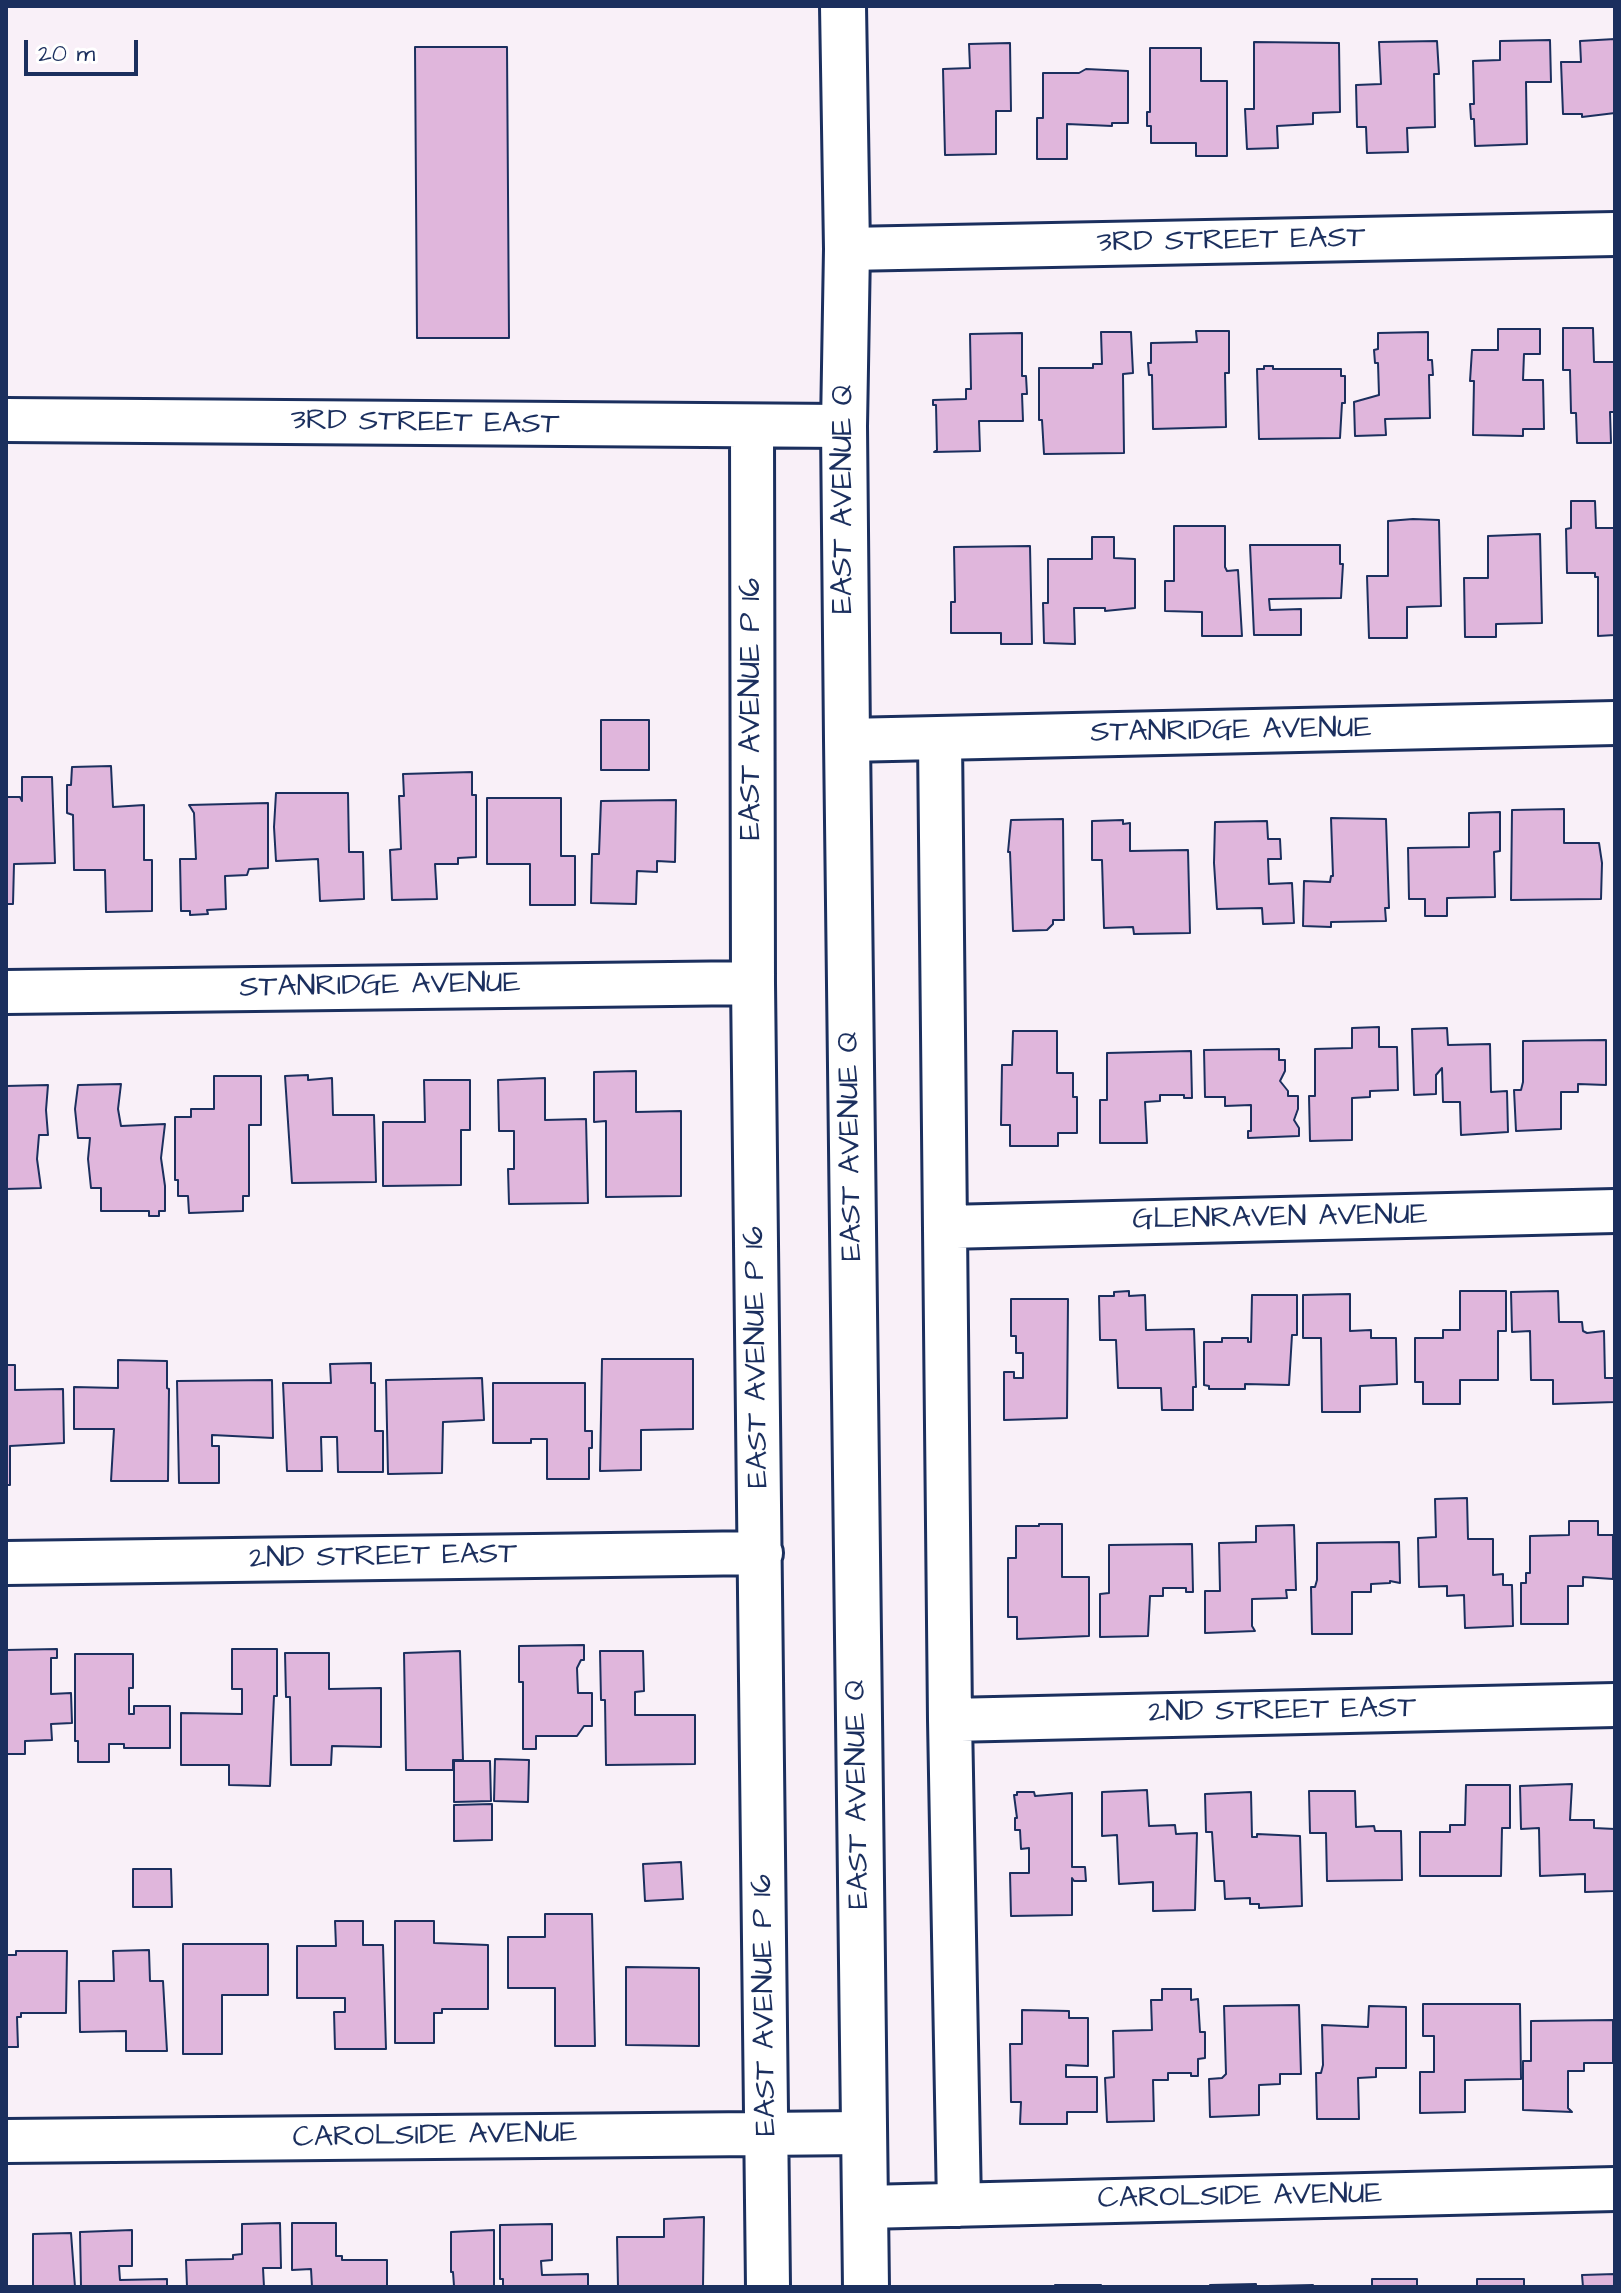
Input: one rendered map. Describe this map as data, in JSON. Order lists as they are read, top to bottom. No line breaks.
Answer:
{"streets":{"street":["3RD STREET EAST","EAST AVENUE Q","EAST AVENUE P 16","STANRIDGE AVENUE","GLENRAVEN AVENUE","2ND STREET EAST","CAROLSIDE AVENUE"]},"crossings":[["3RD STREET EAST","EAST AVENUE Q"],["3RD STREET EAST","EAST AVENUE P 16"],["EAST AVENUE Q","STANRIDGE AVENUE"],["EAST AVENUE Q","CAROLSIDE AVENUE"],["EAST AVENUE P 16","STANRIDGE AVENUE"],["EAST AVENUE P 16","2ND STREET EAST"],["EAST AVENUE P 16","CAROLSIDE AVENUE"]],"scale_bar":"20 m"}
